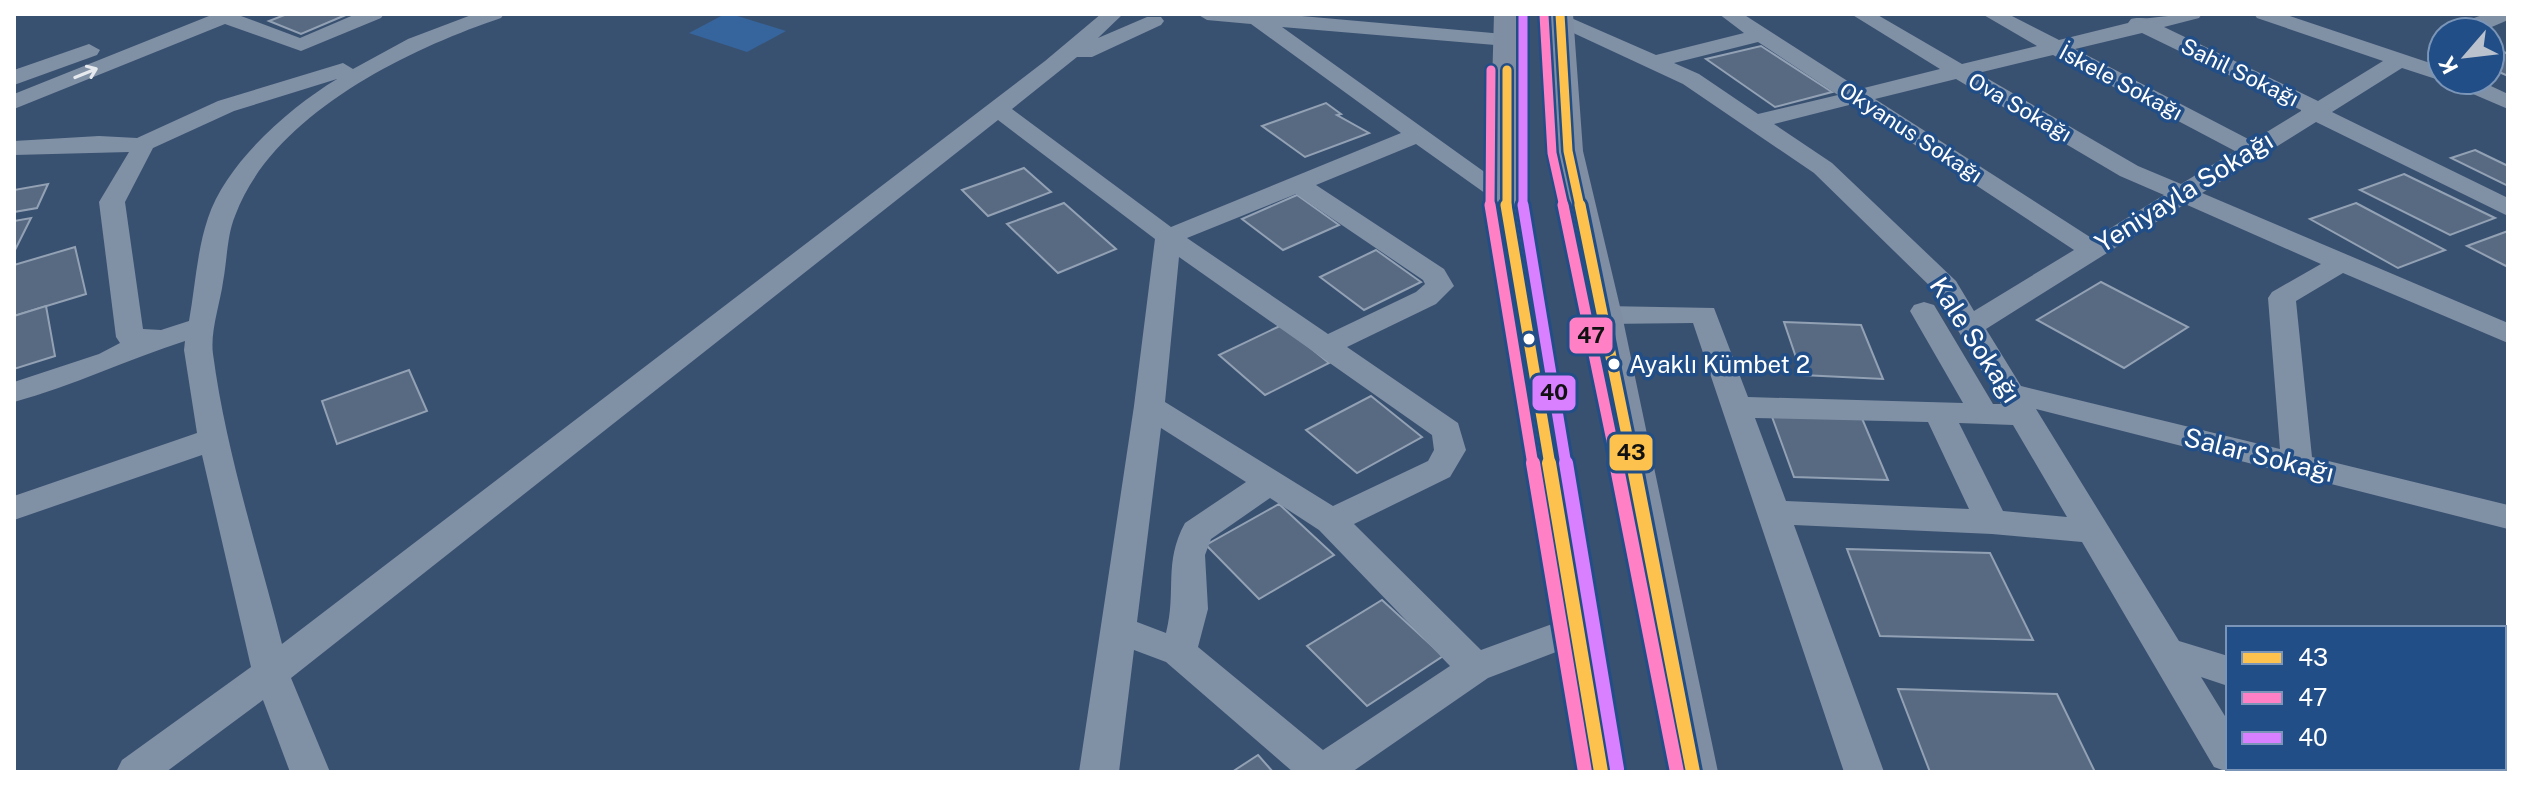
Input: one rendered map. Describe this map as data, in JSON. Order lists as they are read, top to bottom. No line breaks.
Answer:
{"streets":{"street":["Sahil Sokağı","İskele Sokağı","Ova Sokağı","Okyanus Sokağı","Yeniyayla Sokağı","Kale Sokağı","Salar Sokağı"]},"crossings":[["Sahil Sokağı","Yeniyayla Sokağı"],["İskele Sokağı","Yeniyayla Sokağı"],["Ova Sokağı","Yeniyayla Sokağı"],["Okyanus Sokağı","Yeniyayla Sokağı"],["Yeniyayla Sokağı","Kale Sokağı"],["Kale Sokağı","Salar Sokağı"]],"places":["Ayaklı Kümbet 2"],"lines":["transit line 43","transit line 40","transit line 47"],"legend":["43","47","40"],"north":"bottom left"}
